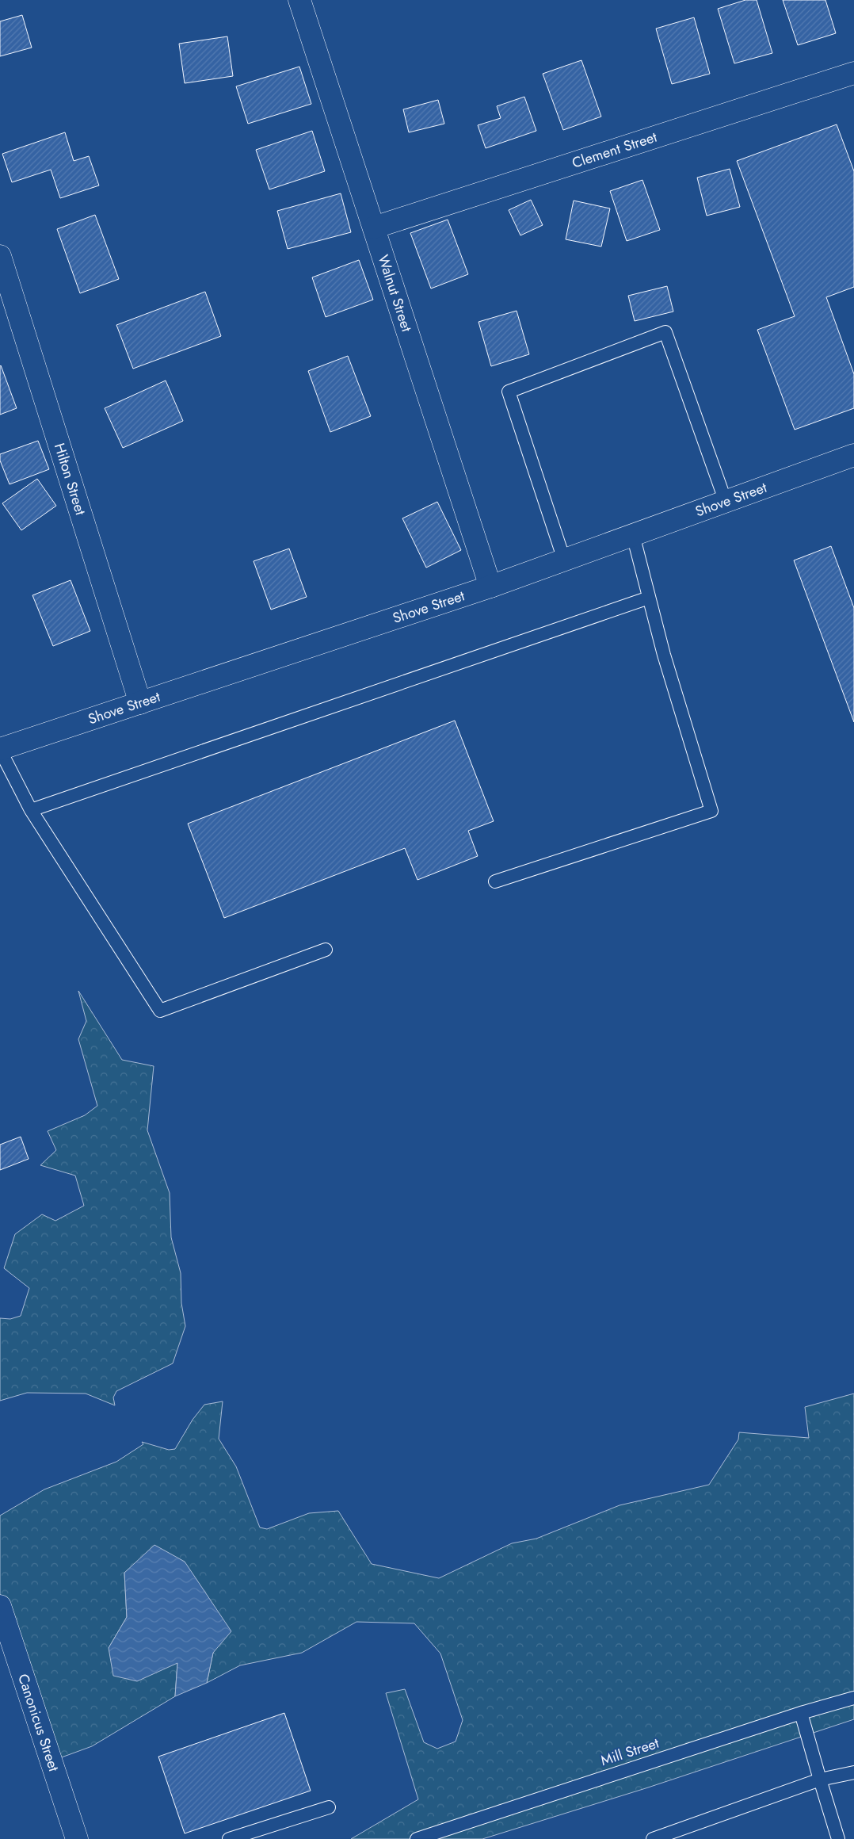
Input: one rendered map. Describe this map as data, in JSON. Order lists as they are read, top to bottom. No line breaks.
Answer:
{"streets":{"street":["Clement Street","Walnut Street","Hilton Street","Shove Street","Canonicus Street"],"lane":["Mill Street"]},"crossings":[["Clement Street","Walnut Street"],["Walnut Street","Shove Street"],["Hilton Street","Shove Street"]]}
